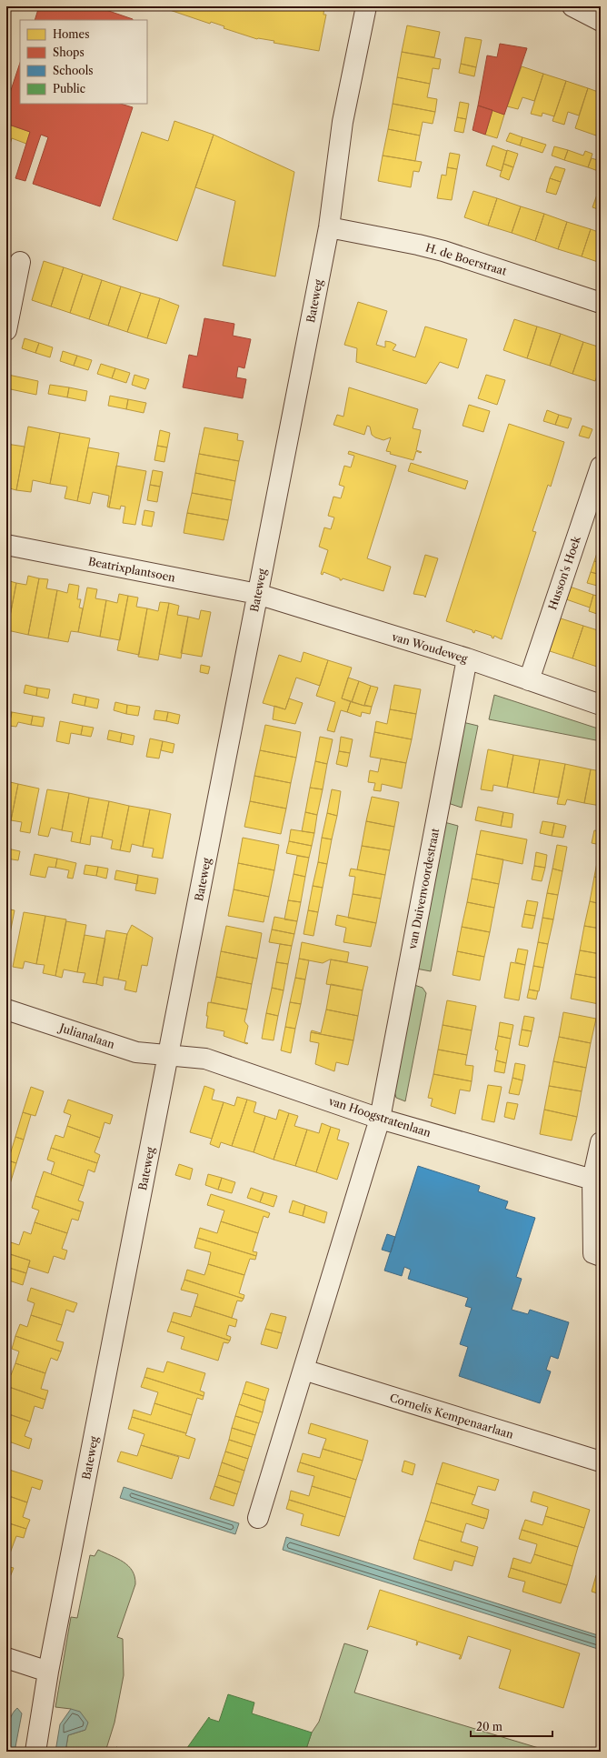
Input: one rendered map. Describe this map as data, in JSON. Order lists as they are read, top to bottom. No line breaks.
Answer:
{"streets":{"street":["H. de Boerstraat","Bateweg","Beatrixplantsoen","Husson's Hoek","van Woudeweg","van Duivenvoordestraat","Julianalaan","van Hoogstratenlaan","Cornelis Kempenaarlaan"]},"crossings":[["H. de Boerstraat","Bateweg"],["Bateweg","Beatrixplantsoen"],["Bateweg","van Woudeweg"],["Bateweg","Julianalaan"],["Bateweg","van Hoogstratenlaan"],["Beatrixplantsoen","van Woudeweg"],["Husson's Hoek","van Woudeweg"],["van Woudeweg","van Duivenvoordestraat"],["van Duivenvoordestraat","van Hoogstratenlaan"],["Julianalaan","van Hoogstratenlaan"]],"legend":["Homes","Shops","Schools","Public"],"scale_bar":"20 m"}
